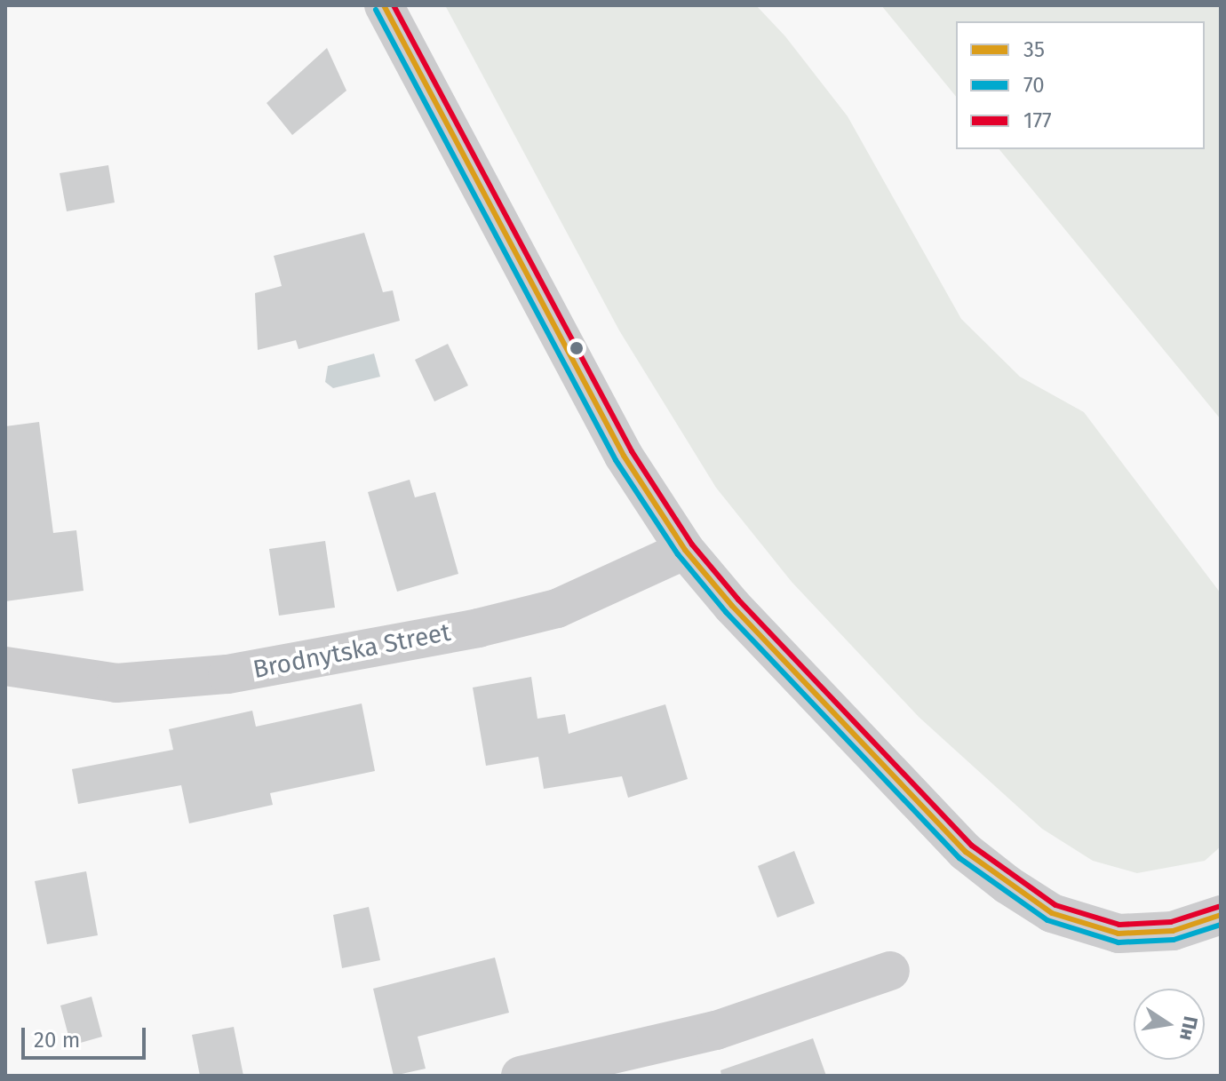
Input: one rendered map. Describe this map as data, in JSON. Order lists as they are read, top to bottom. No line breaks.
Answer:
{"streets":{"street":["Brodnytska Street"]},"lines":["transit line 35","transit line 177","transit line 70"],"legend":["35","70","177"],"scale_bar":"20 m","north":"right"}
